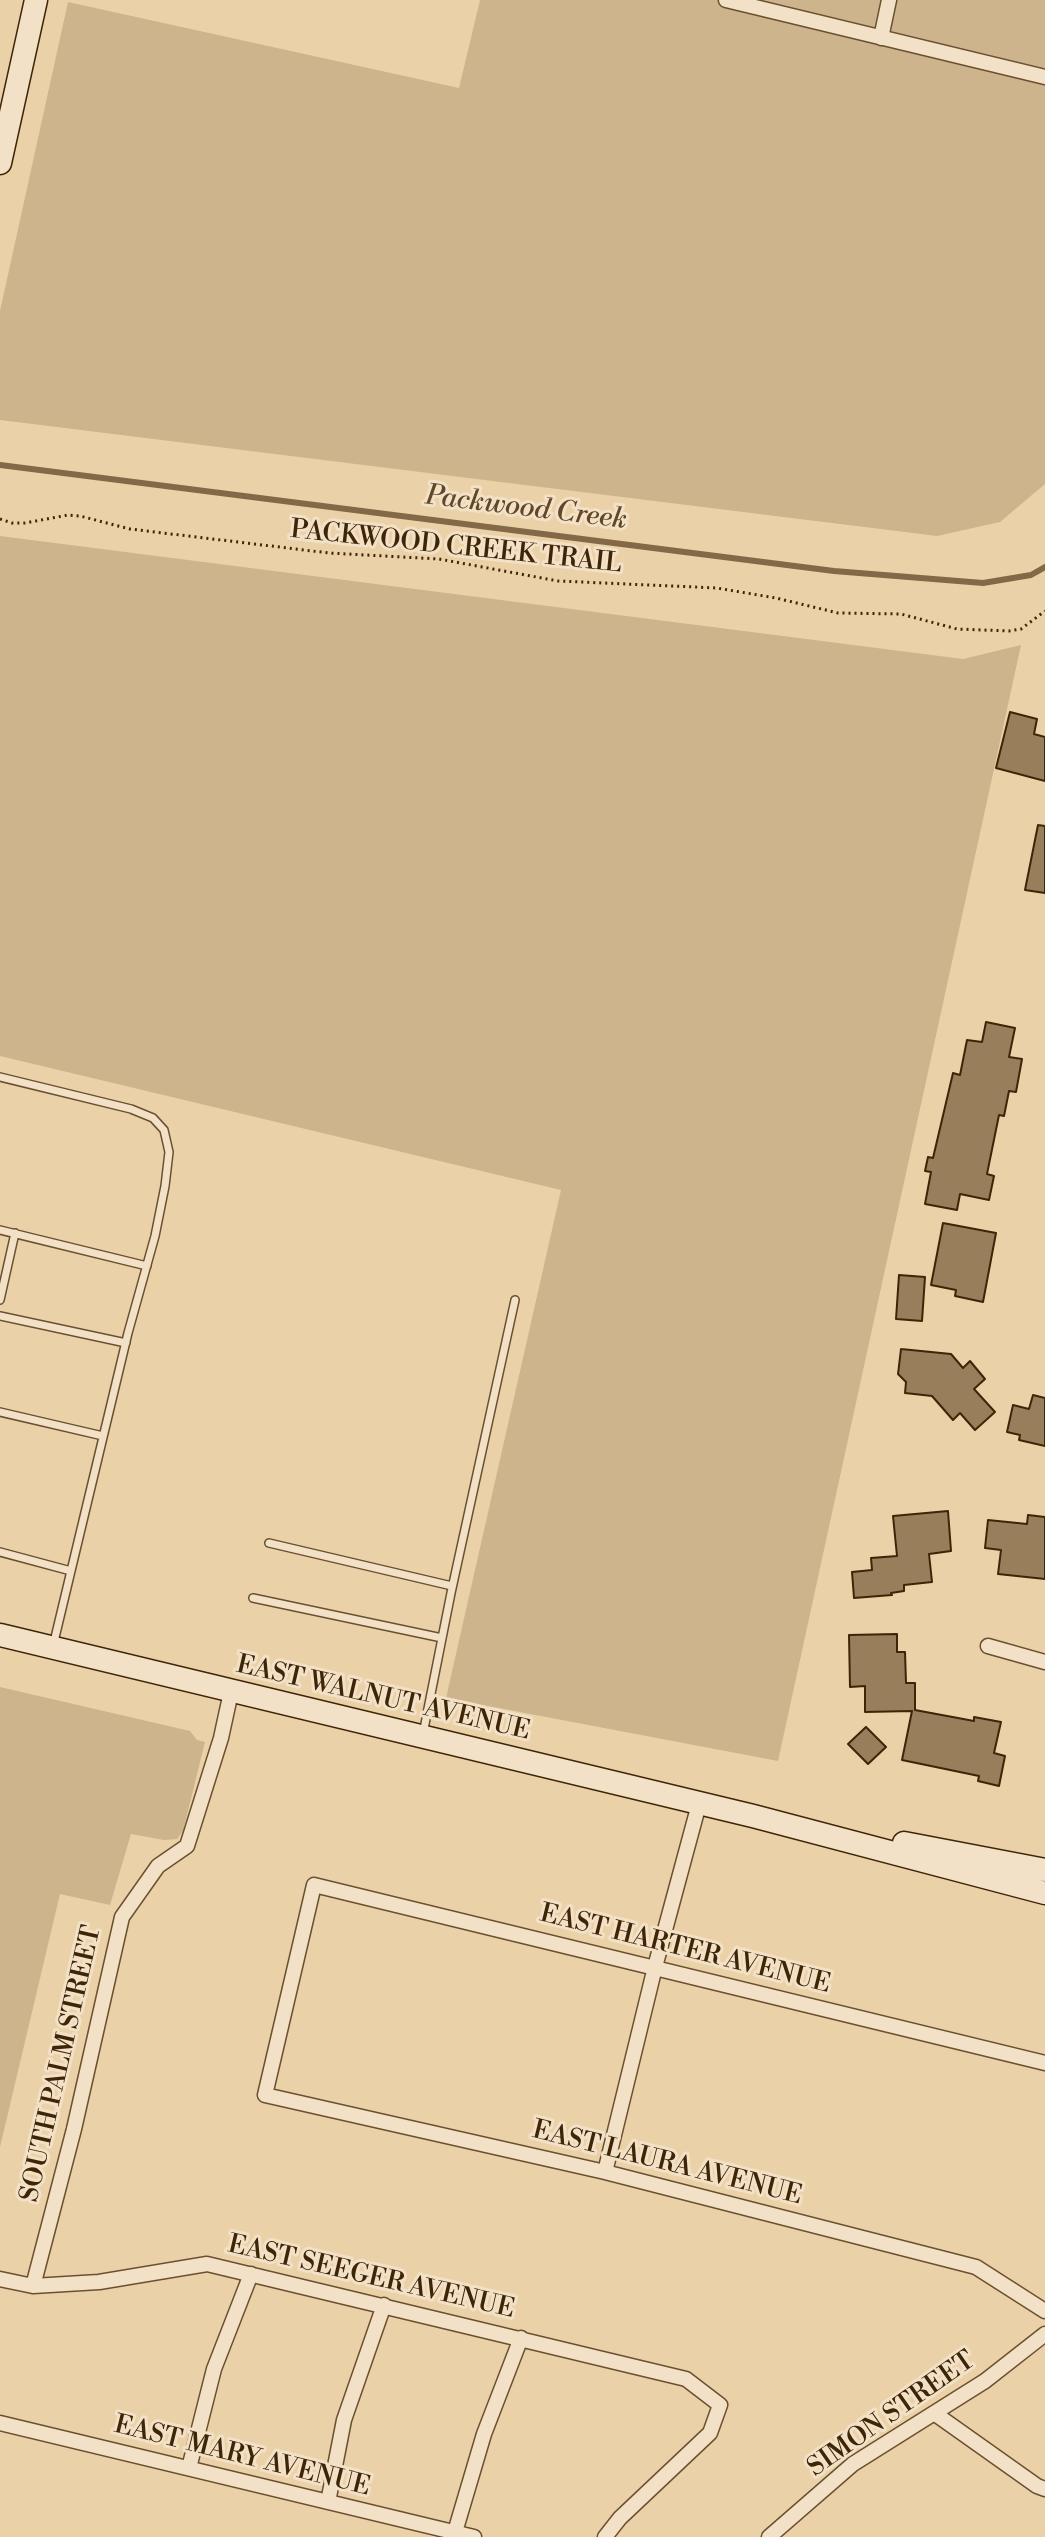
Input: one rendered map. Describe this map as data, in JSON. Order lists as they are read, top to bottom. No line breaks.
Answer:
{"streets":{"main road":["EAST WALNUT AVENUE"],"street":["EAST HARTER AVENUE","SOUTH PALM STREET","EAST LAURA AVENUE","EAST SEEGER AVENUE","SIMON STREET","EAST MARY AVENUE"],"path":["PACKWOOD CREEK TRAIL"]},"crossings":[["EAST WALNUT AVENUE","SOUTH PALM STREET"],["EAST HARTER AVENUE","EAST LAURA AVENUE"],["SOUTH PALM STREET","EAST SEEGER AVENUE"]],"water":["Packwood Creek"]}
